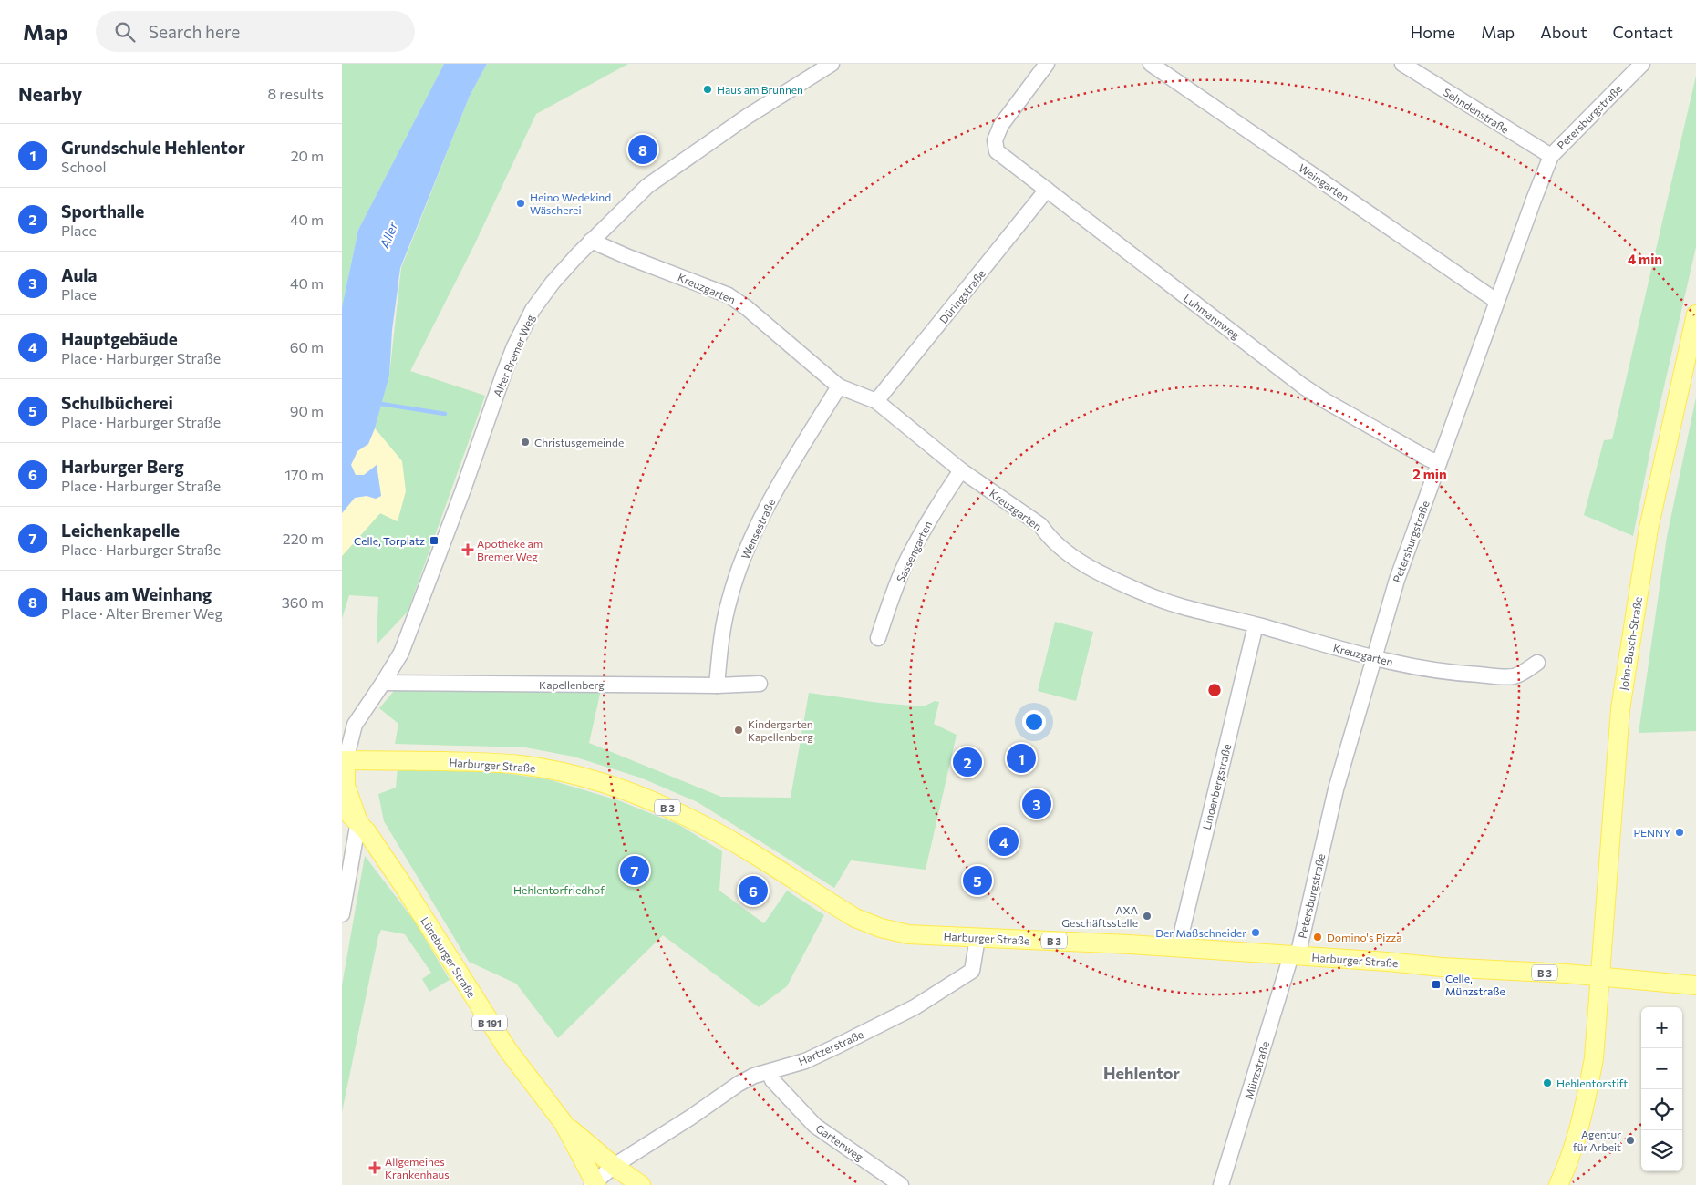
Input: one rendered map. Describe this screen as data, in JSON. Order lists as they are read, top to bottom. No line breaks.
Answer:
{"streets":{"main road":["John-Busch-Straße","Harburger Straße","B 3","Lüneburger Straße","B 191"],"street":["Sehndenstraße","Petersburgstraße","Weingarten","Kreuzgarten","Düringstraße","Luhmannweg","Alter Bremer Weg","Wensestraße","Sassengarten","Kapellenberg","Lindenbergstraße","Hartzerstraße","Münzstraße","Gartenweg"]},"crossings":[["Sehndenstraße","Petersburgstraße"],["Petersburgstraße","Weingarten"],["Petersburgstraße","Kreuzgarten"],["Petersburgstraße","Luhmannweg"],["Petersburgstraße","Harburger Straße"],["Petersburgstraße","Münzstraße"],["Kreuzgarten","Düringstraße"],["Kreuzgarten","Alter Bremer Weg"],["Kreuzgarten","Wensestraße"],["Kreuzgarten","Sassengarten"],["Kreuzgarten","Lindenbergstraße"],["Düringstraße","Luhmannweg"],["Alter Bremer Weg","Kapellenberg"],["Alter Bremer Weg","Harburger Straße"],["Alter Bremer Weg","Lüneburger Straße"],["Wensestraße","Kapellenberg"],["John-Busch-Straße","Harburger Straße"],["Harburger Straße","Lindenbergstraße"],["Harburger Straße","Lüneburger Straße"],["Harburger Straße","Hartzerstraße"],["Harburger Straße","Münzstraße"],["Lüneburger Straße","Hartzerstraße"],["Hartzerstraße","Gartenweg"]],"districts":["Hehlentor"],"water":["Aller"],"parks":["Hehlentorfriedhof"],"places":{"other":["Haus am Brunnen","Heino Wedekind Wäscherei","Christusgemeinde","Kindergarten Kapellenberg","PENNY","AXA Geschäftsstelle","Der Maßschneider","Domino's Pizza","Hehlentorstift","Agentur für Arbeit"],"transit":["Celle, Torplatz","Celle, Münzstraße"],"health":["Apotheke am Bremer Weg","Allgemeines Krankenhaus"]},"page":{"header":"Map","search":"Search here","nav":["Home","Map","About","Contact"],"heading":["Nearby","8 results"],"list":[{"mark":"1","name":"Grundschule Hehlentor","note":"School","value":"20 m"},{"mark":"2","name":"Sporthalle","note":"Place","value":"40 m"},{"mark":"3","name":"Aula","note":"Place","value":"40 m"},{"mark":"4","name":"Hauptgebäude","note":"Place · Harburger Straße","value":"60 m"},{"mark":"5","name":"Schulbücherei","note":"Place · Harburger Straße","value":"90 m"},{"mark":"6","name":"Harburger Berg","note":"Place · Harburger Straße","value":"170 m"},{"mark":"7","name":"Leichenkapelle","note":"Place · Harburger Straße","value":"220 m"},{"mark":"8","name":"Haus am Weinhang","note":"Place · Alter Bremer Weg","value":"360 m"}],"pins":["8","1","2","3","4","7","5","6"],"map_buttons":["+","−"]},"rings":["4 min","2 min"]}
